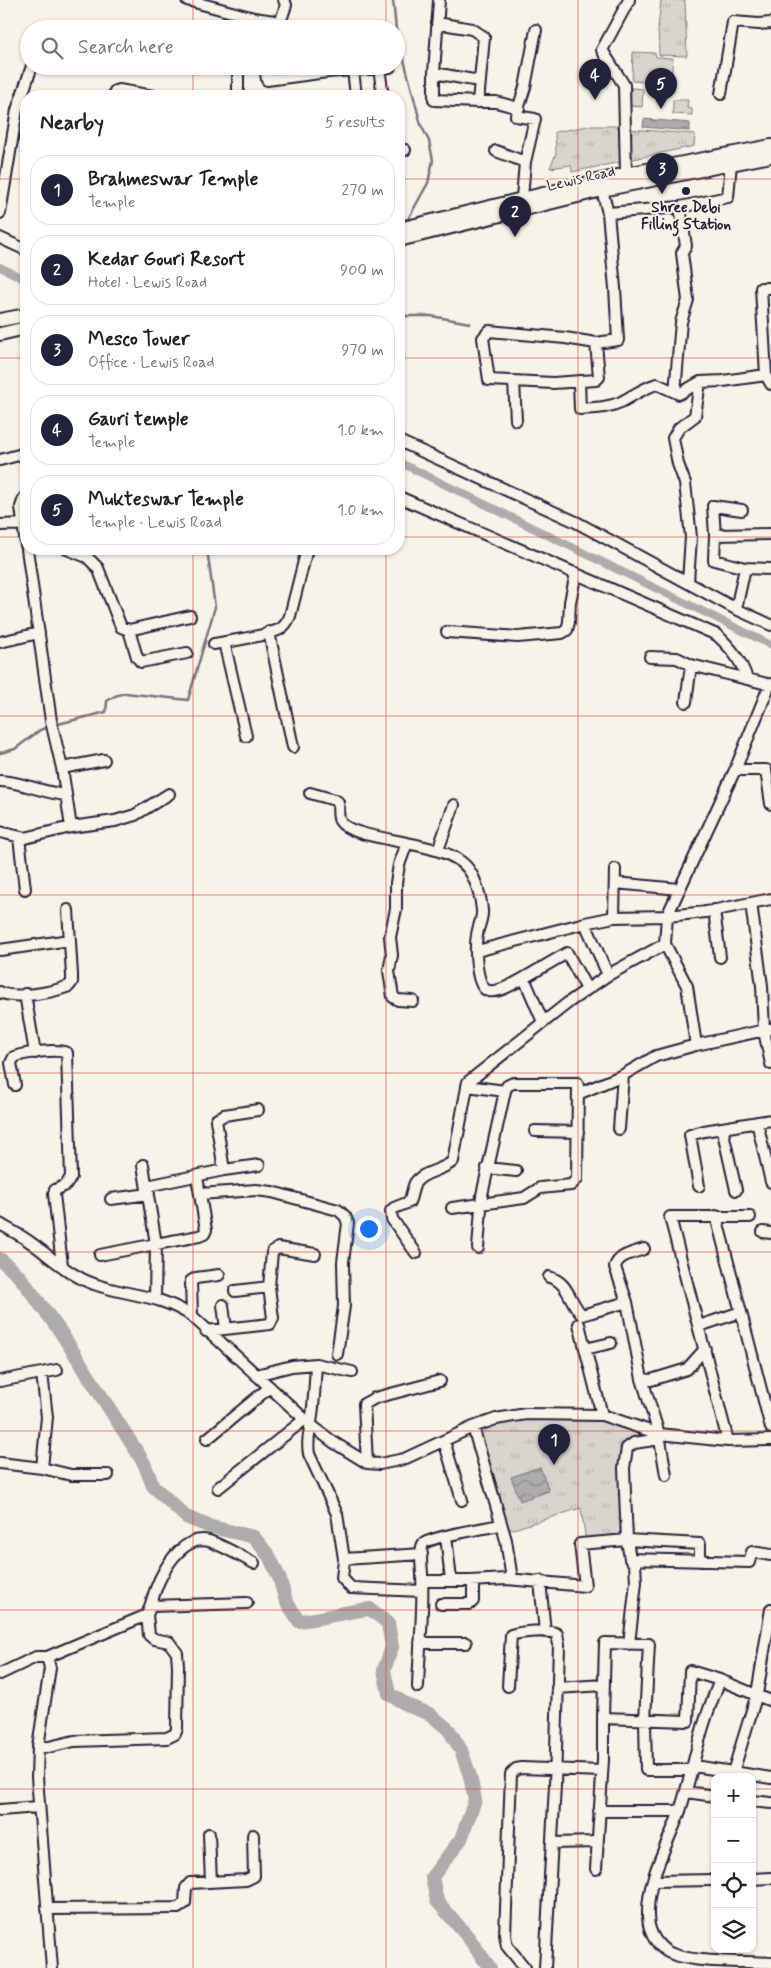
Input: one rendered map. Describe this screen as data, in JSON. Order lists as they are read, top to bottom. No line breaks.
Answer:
{"streets":{"main road":["Lewis Road"]},"places":["Shree Debi Filling Station"],"page":{"search":"Search here","pins":["4","5","3","2","1"],"heading":["Nearby","5 results"],"list":[{"mark":"1","name":"Brahmeswar Temple","note":"Temple","value":"270 m"},{"mark":"2","name":"Kedar Gouri Resort","note":"Hotel · Lewis Road","value":"900 m"},{"mark":"3","name":"Mesco Tower","note":"Office · Lewis Road","value":"970 m"},{"mark":"4","name":"Gauri temple","note":"Temple","value":"1.0 km"},{"mark":"5","name":"Mukteswar Temple","note":"Temple · Lewis Road","value":"1.0 km"}],"map_buttons":["+","−"]}}
